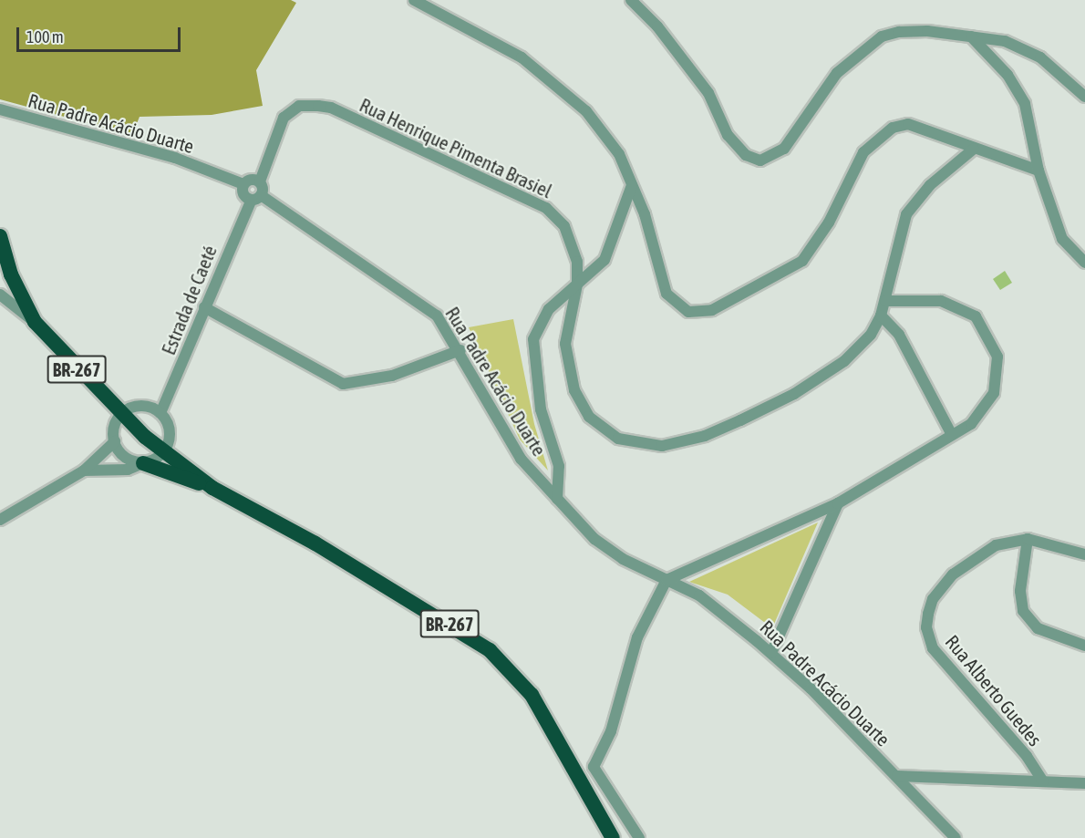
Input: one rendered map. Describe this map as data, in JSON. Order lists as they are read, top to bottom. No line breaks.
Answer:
{"streets":{"highway":["BR-267"],"street":["Rua Padre Acácio Duarte","Rua Henrique Pimenta Brasiel","Estrada de Caeté","Rua Alberto Guedes"]},"crossings":[["Rua Padre Acácio Duarte","Estrada de Caeté"]],"scale_bar":"100 m"}
